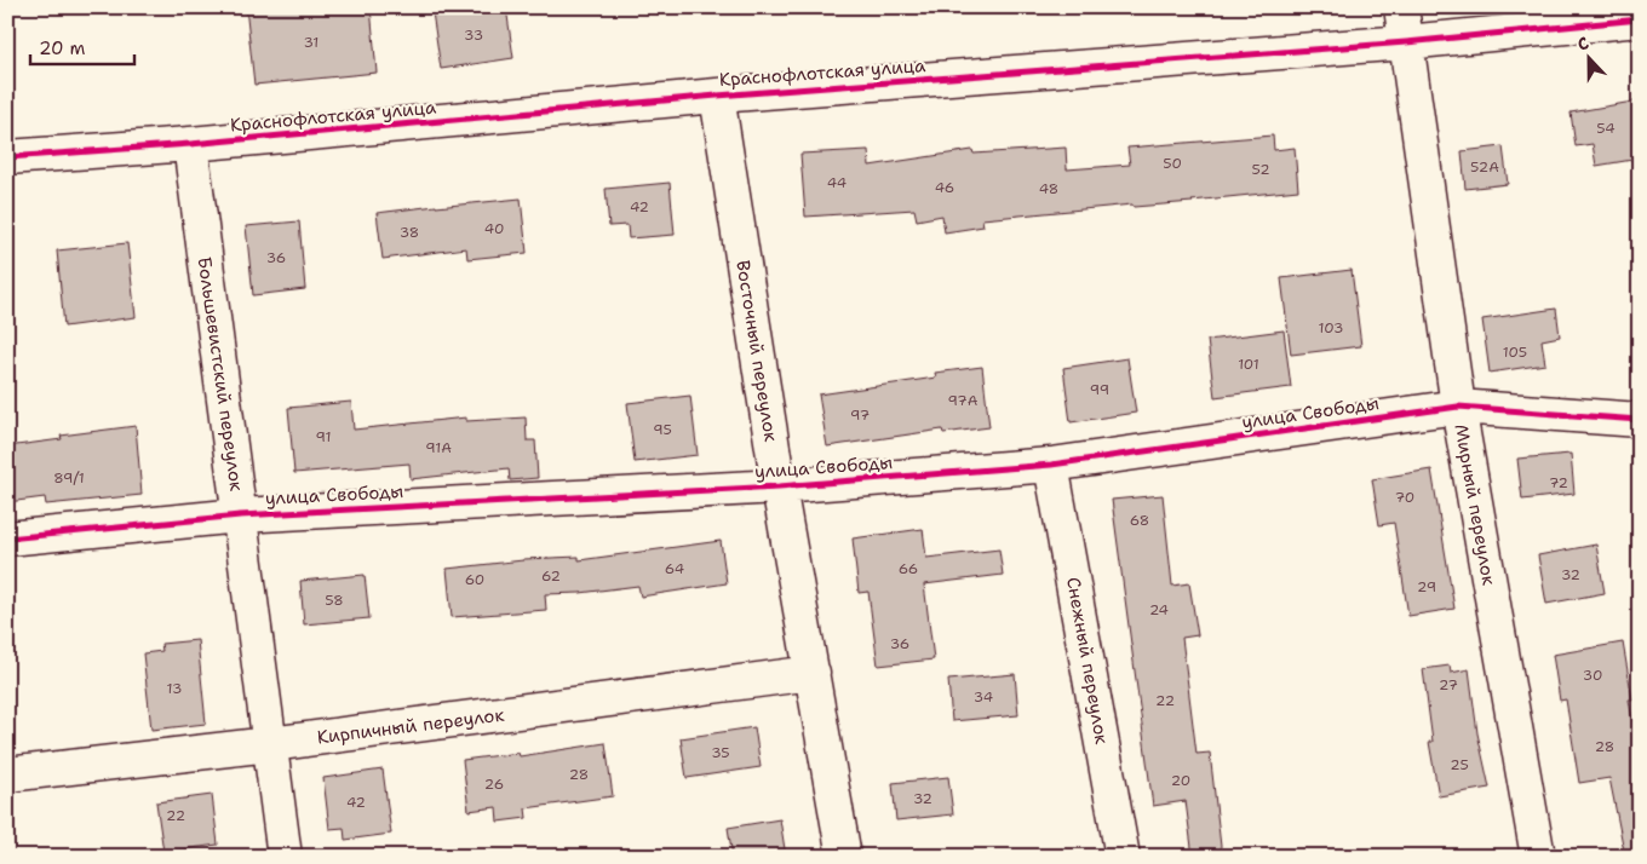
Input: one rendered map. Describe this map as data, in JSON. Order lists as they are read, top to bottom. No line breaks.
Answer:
{"streets":{"street":["Краснофлотская улица","Восточный переулок","Большевистский переулок","улица Свободы","Мирный переулок","Снежный переулок","Кирпичный переулок"]},"crossings":[["Краснофлотская улица","Восточный переулок"],["Краснофлотская улица","Большевистский переулок"],["Краснофлотская улица","Мирный переулок"],["Восточный переулок","улица Свободы"],["Восточный переулок","Кирпичный переулок"],["Большевистский переулок","улица Свободы"],["Большевистский переулок","Кирпичный переулок"],["улица Свободы","Мирный переулок"],["улица Свободы","Снежный переулок"]],"house_numbers":["33","31","54","50","52А","52","44","46","48","42","40","38","36","103","105","101","99","97А","97","95","91","91А","89/1","72","70","68","64","66","32","62","60","29","58","24","36","30","27","13","34","22","28","35","25","28","20","26","32","42","22"],"scale_bar":"20 m","north":"top"}
